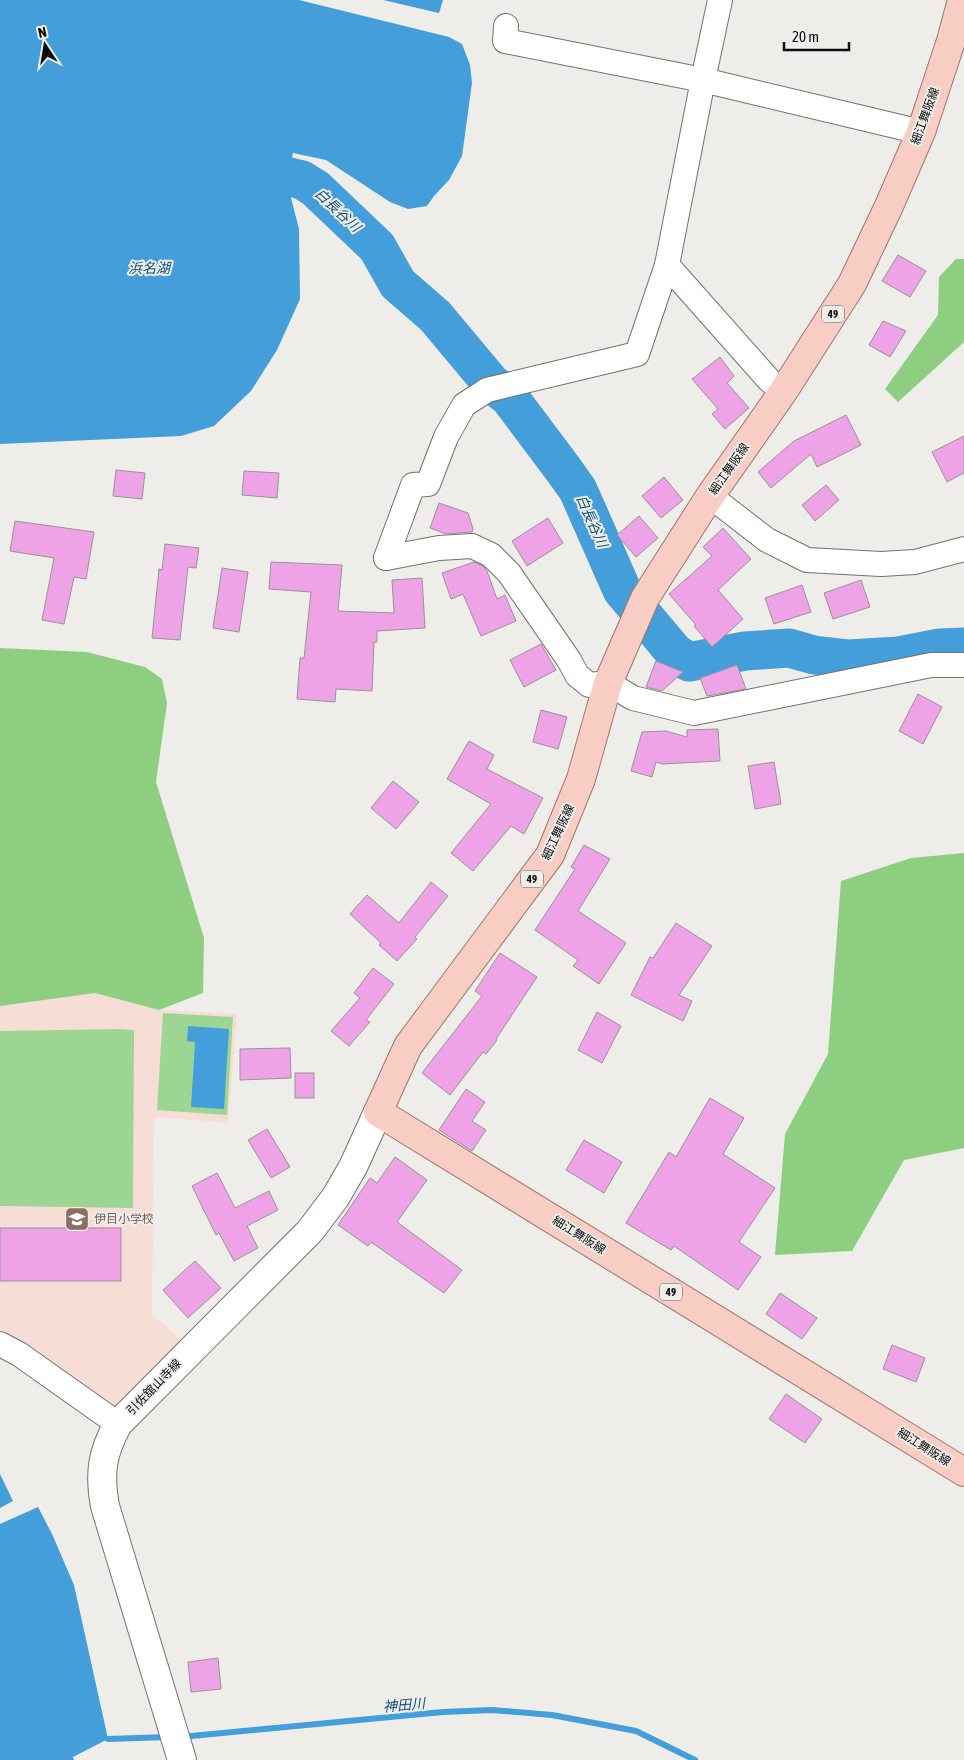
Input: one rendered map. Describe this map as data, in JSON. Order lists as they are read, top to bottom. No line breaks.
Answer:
{"streets":{"main road":["細江舞阪線","49","引佐舘山寺線"]},"crossings":[["細江舞阪線","引佐舘山寺線"]],"water":["白長谷川","浜名湖","神田川"],"places":{"school or university":["伊目小学校"]},"scale_bar":"20 m","north":"top"}
